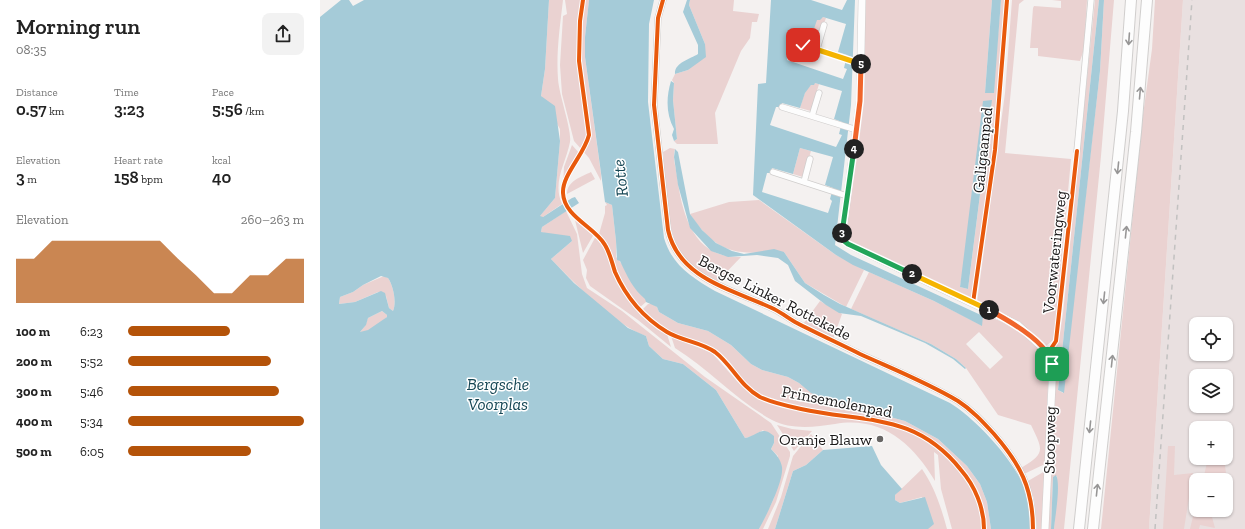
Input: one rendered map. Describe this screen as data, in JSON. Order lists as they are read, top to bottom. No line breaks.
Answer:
{"streets":{"street":["Bergse Linker Rottekade","Stoopweg"],"cycle path":["Galigaanpad","Voorwateringweg","Prinsemolenpad"]},"water":["Rotte","Bergsche Voorplas"],"places":["Oranje Blauw"],"page":{"heading":["Morning run","08:35"],"pins":["5","4","3","2","1"],"stats":[["Distance","0.57 km"],["Time","3:23"],["Pace","5:56 /km"],["Elevation","3 m"],["Heart rate","158 bpm"],["kcal","40"]],"chart":["Elevation","260–263 m"],"list":[{"name":"100 m","note":"6:23"},{"name":"200 m","note":"5:52"},{"name":"300 m","note":"5:46"},{"name":"400 m","note":"5:34"},{"name":"500 m","note":"6:05"}],"map_buttons":["+","−"]}}
